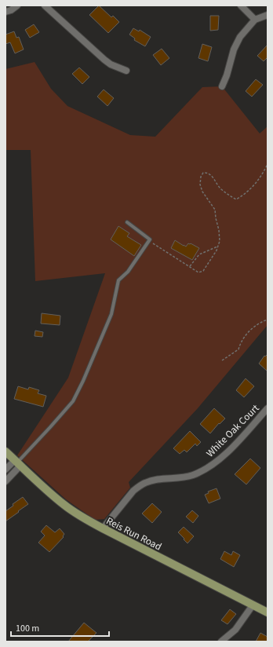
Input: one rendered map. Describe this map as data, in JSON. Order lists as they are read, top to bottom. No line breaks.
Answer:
{"streets":{"main road":["Reis Run Road"],"street":["White Oak Court"]},"crossings":[["White Oak Court","Reis Run Road"]],"scale_bar":"100 m"}
